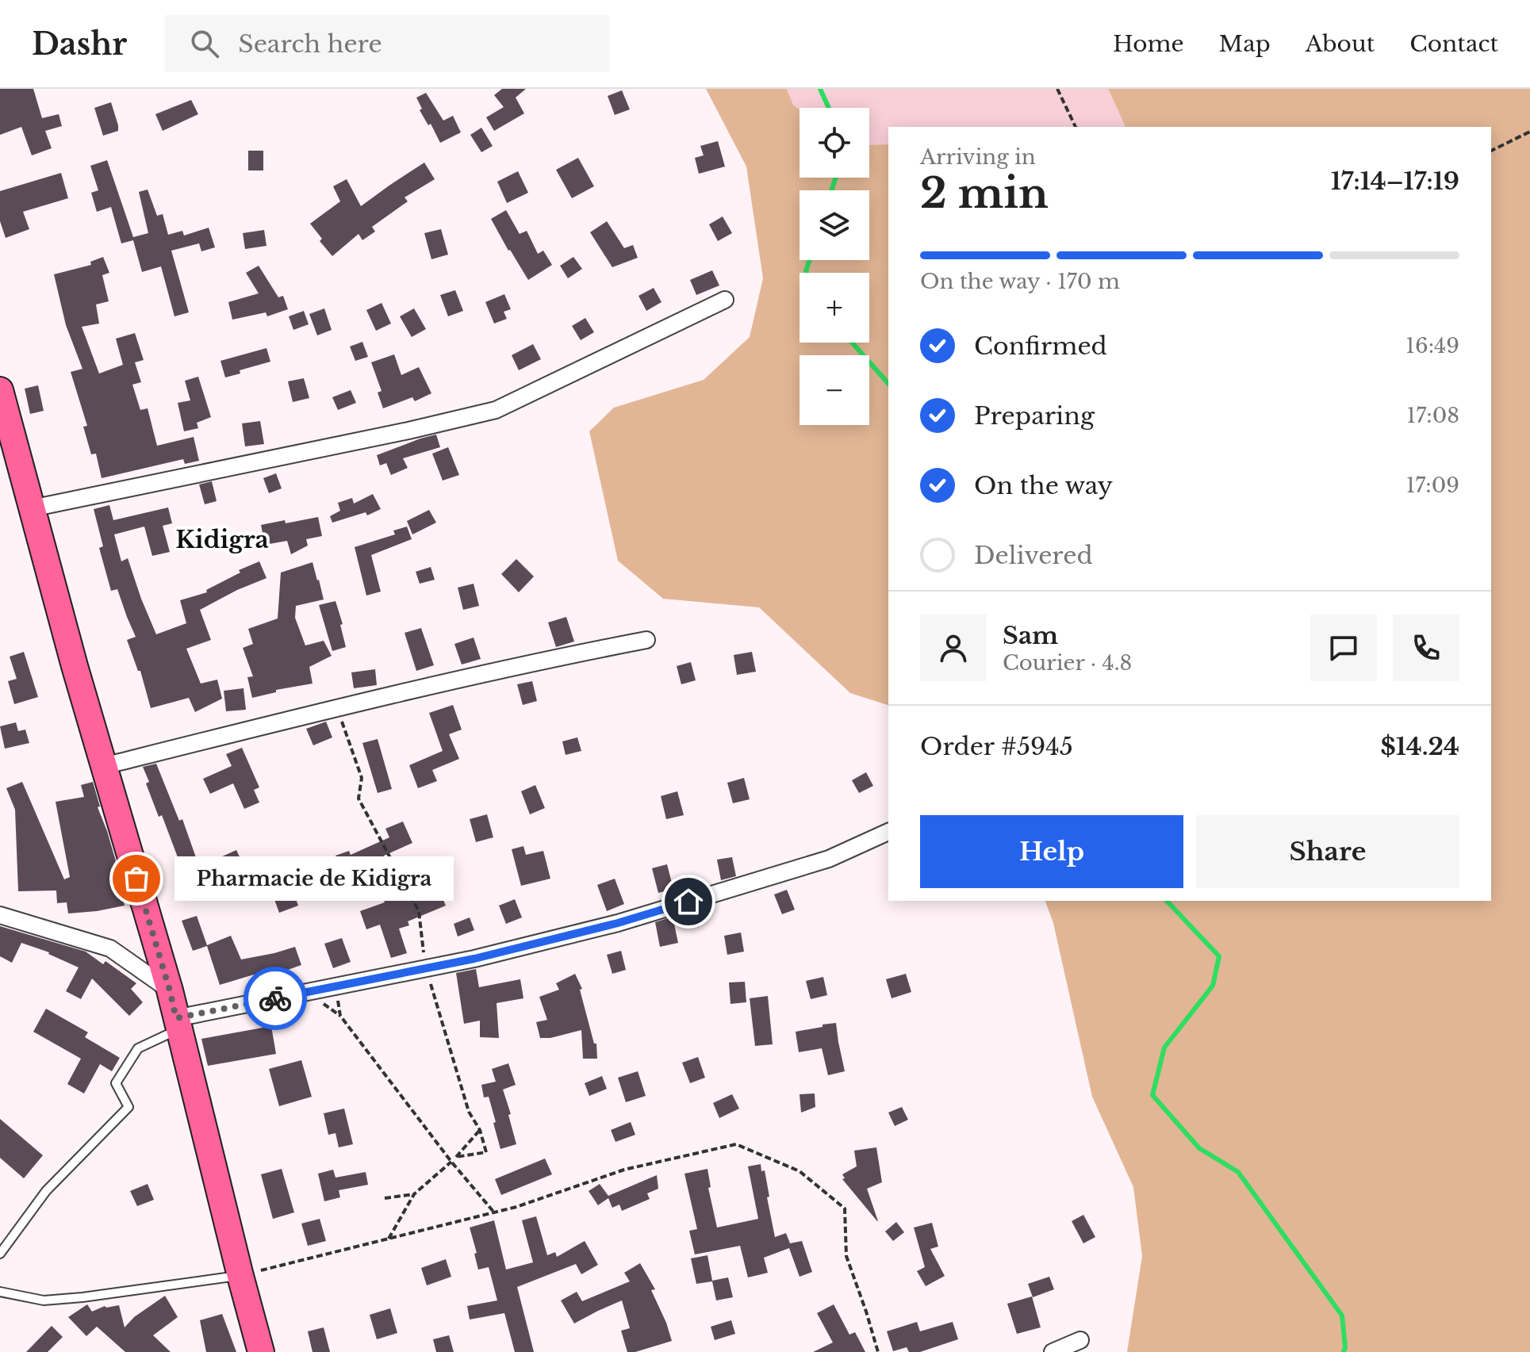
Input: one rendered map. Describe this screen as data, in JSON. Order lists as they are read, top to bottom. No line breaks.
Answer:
{"districts":["Kidigra"],"places":["Pharmacie de Kidigra"],"page":{"header":"Dashr","search":"Search here","nav":["Home","Map","About","Contact"],"map_buttons":["+","−"],"heading":["2 min","Arriving in","17:14–17:19"],"panel":["Sam","Courier · 4.8","Order #5945","$14.24"],"bar":"On the way · 170 m","list":[["Confirmed","16:49"],["Preparing","17:08"],["On the way","17:09"],"Delivered"],"buttons":["Help","Share"],"bubble":"Pharmacie de Kidigra"}}
